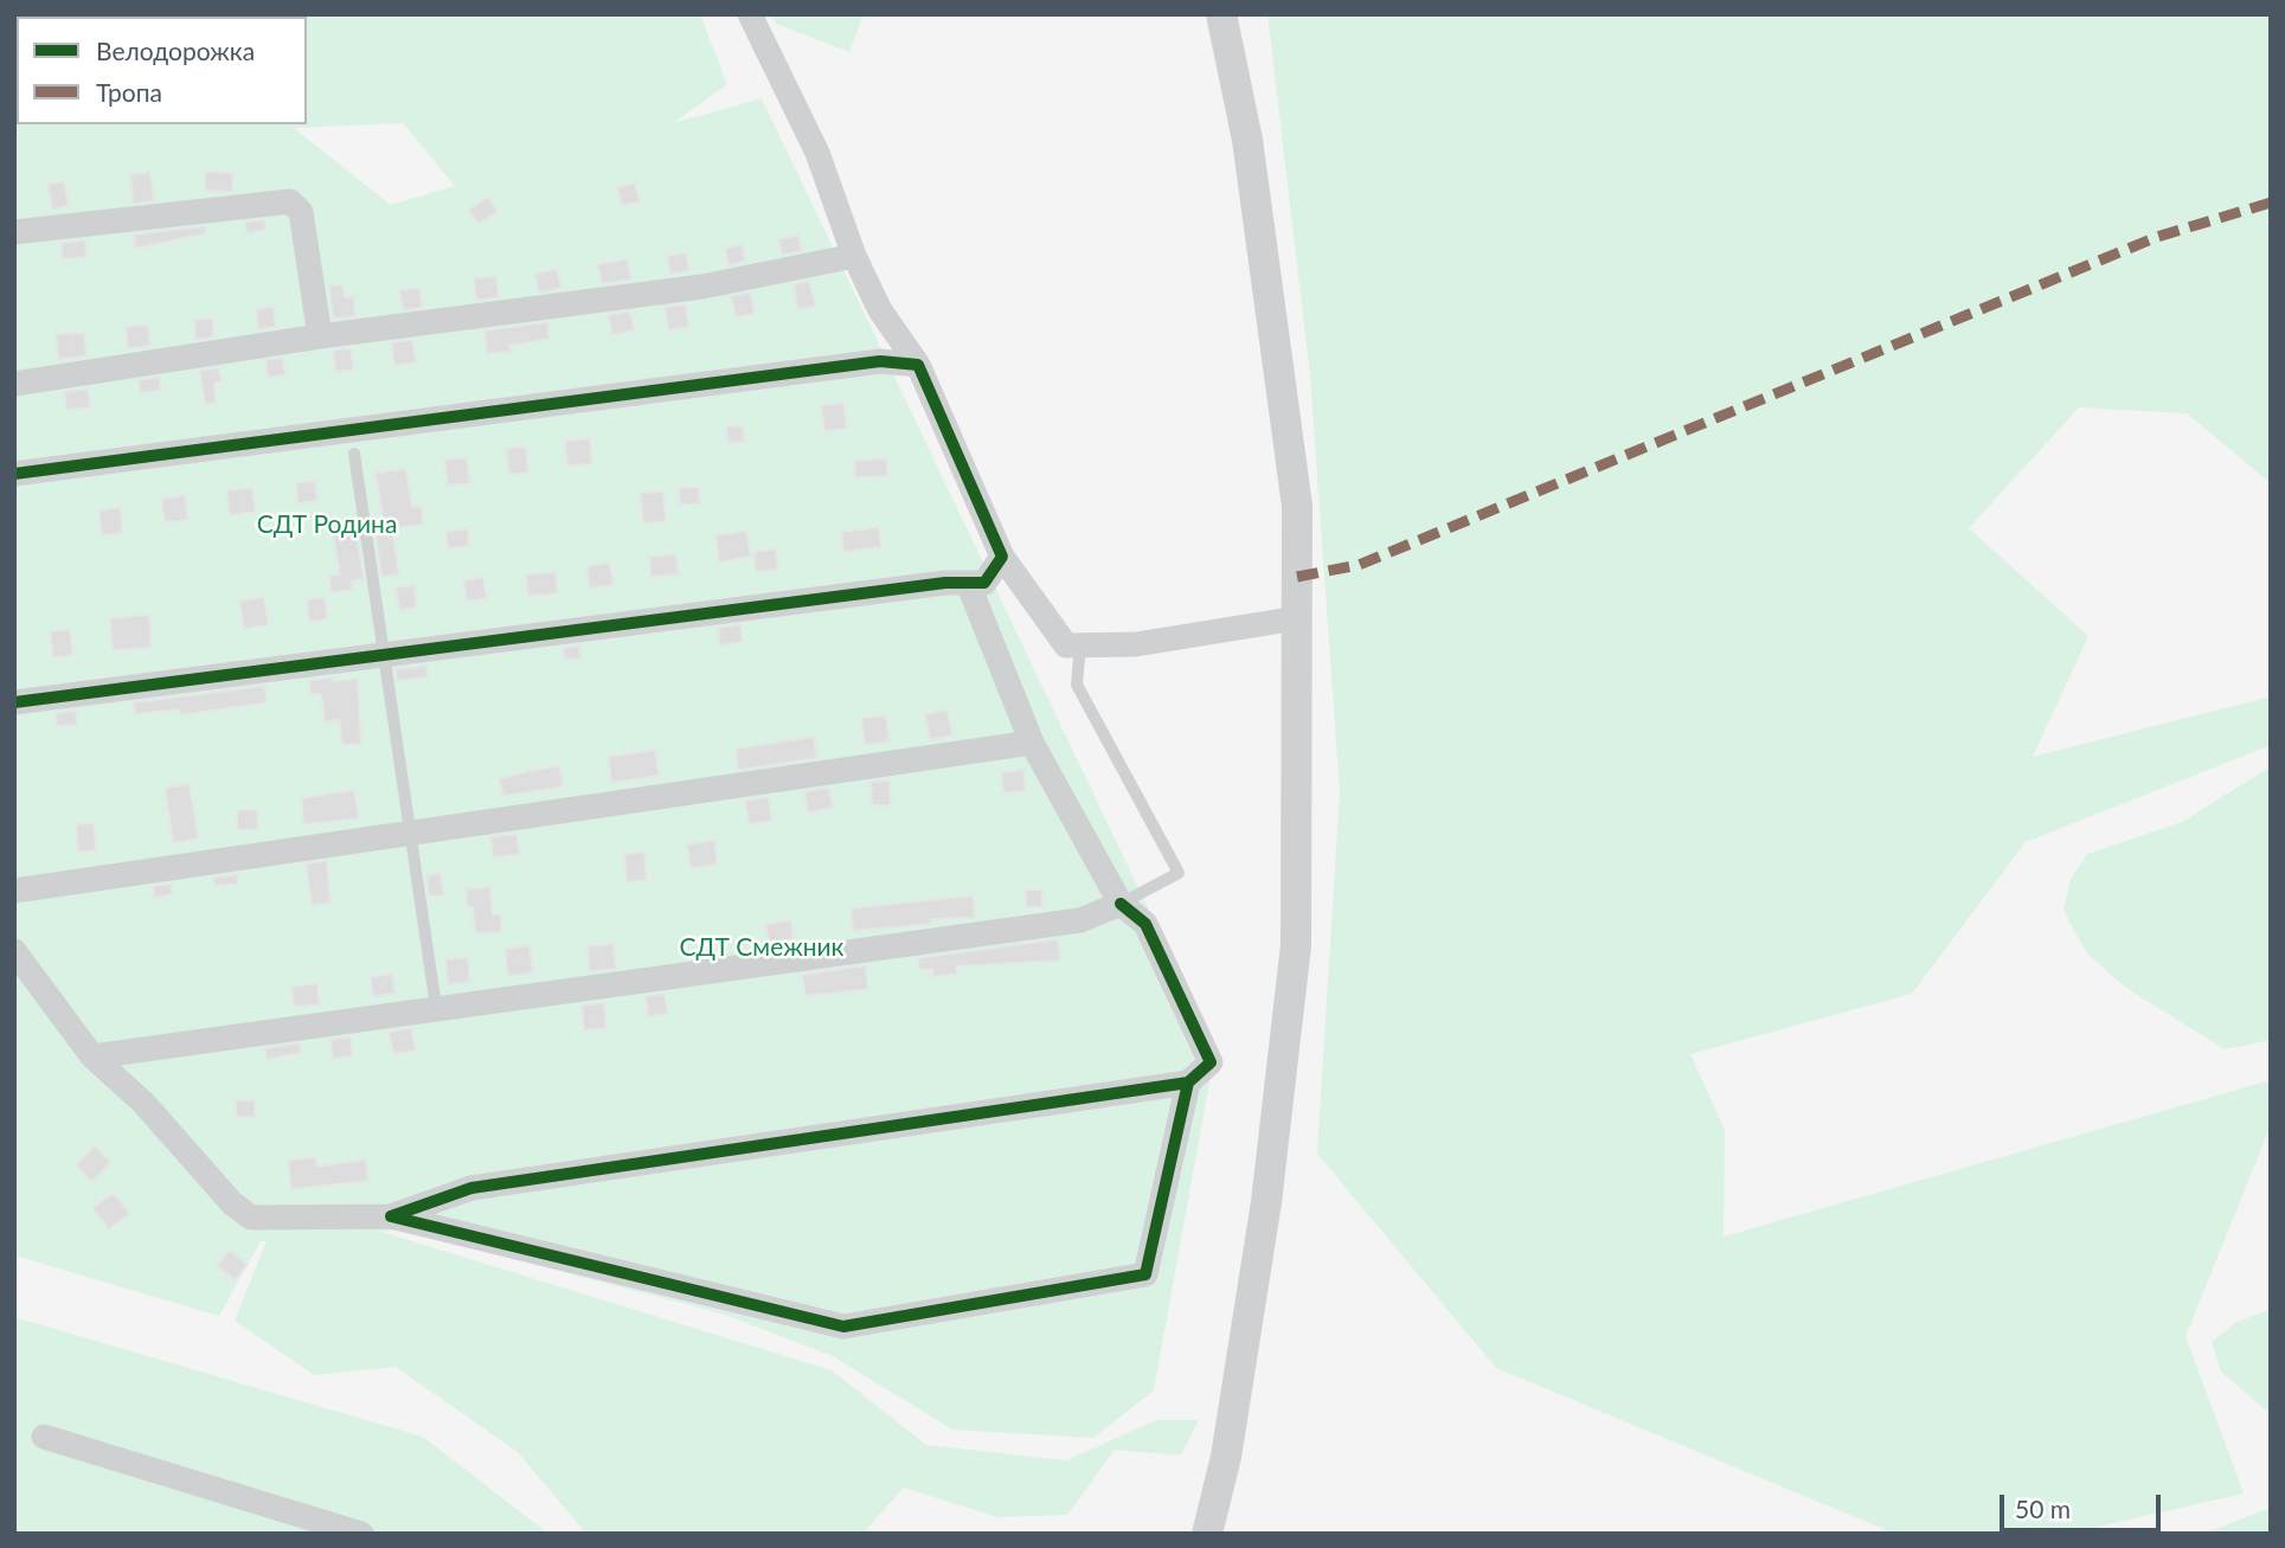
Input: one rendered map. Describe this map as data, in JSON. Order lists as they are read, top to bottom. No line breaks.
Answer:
{"parks":["СДТ Родина","СДТ Смежник"],"legend":["Велодорожка","Тропа"],"scale_bar":"50 m"}
